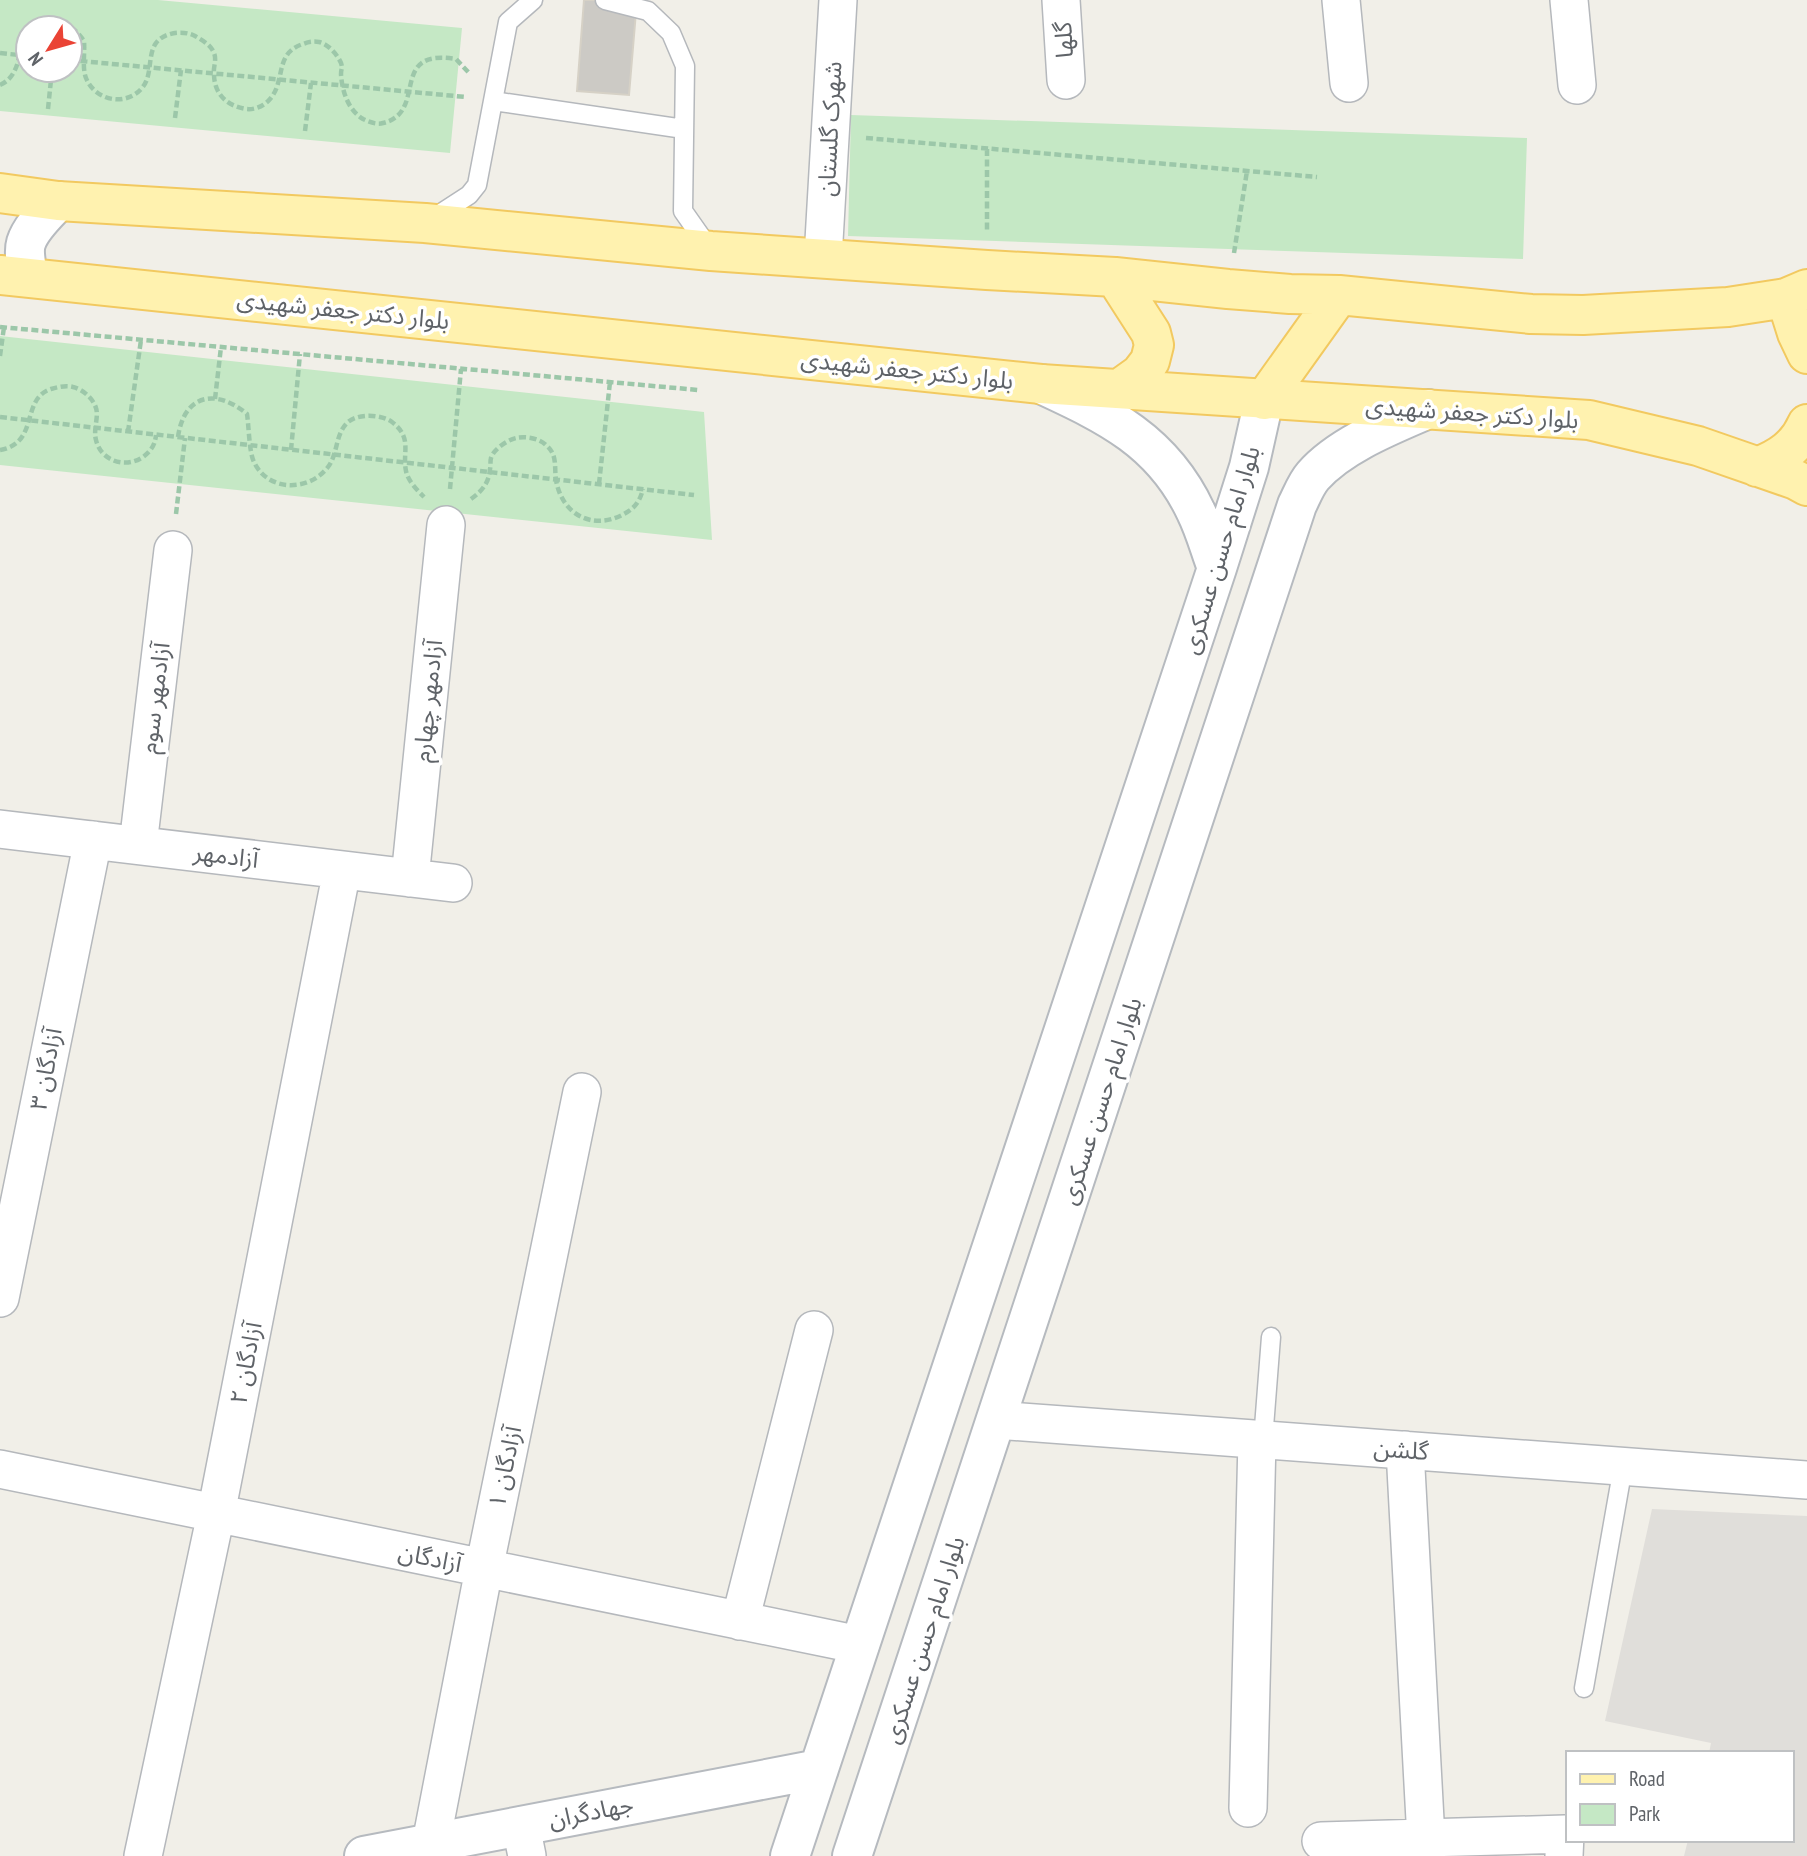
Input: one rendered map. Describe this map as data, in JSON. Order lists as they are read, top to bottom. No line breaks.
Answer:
{"streets":{"main road":["بلوار دکتر جعفر شهیدی","بلوار امام حسن عسکری","جهادگران"],"street":["گلها","شهرک گلستان","آزادمهر سوم","آزادمهر چهارم","آزادمهر","آزادگان ۳","آزادگان ۲","گلشن","آزادگان ۱","آزادگان"]},"crossings":[["بلوار دکتر جعفر شهیدی","بلوار امام حسن عسکری"],["بلوار امام حسن عسکری","گلشن"],["بلوار امام حسن عسکری","آزادگان"],["بلوار امام حسن عسکری","جهادگران"],["آزادمهر سوم","آزادمهر"],["آزادمهر چهارم","آزادمهر"],["آزادمهر","آزادگان ۳"],["آزادمهر","آزادگان ۲"],["آزادگان ۲","آزادگان"],["آزادگان ۱","آزادگان"],["آزادگان ۱","جهادگران"]],"legend":["Road","Park"],"north":"bottom left"}
